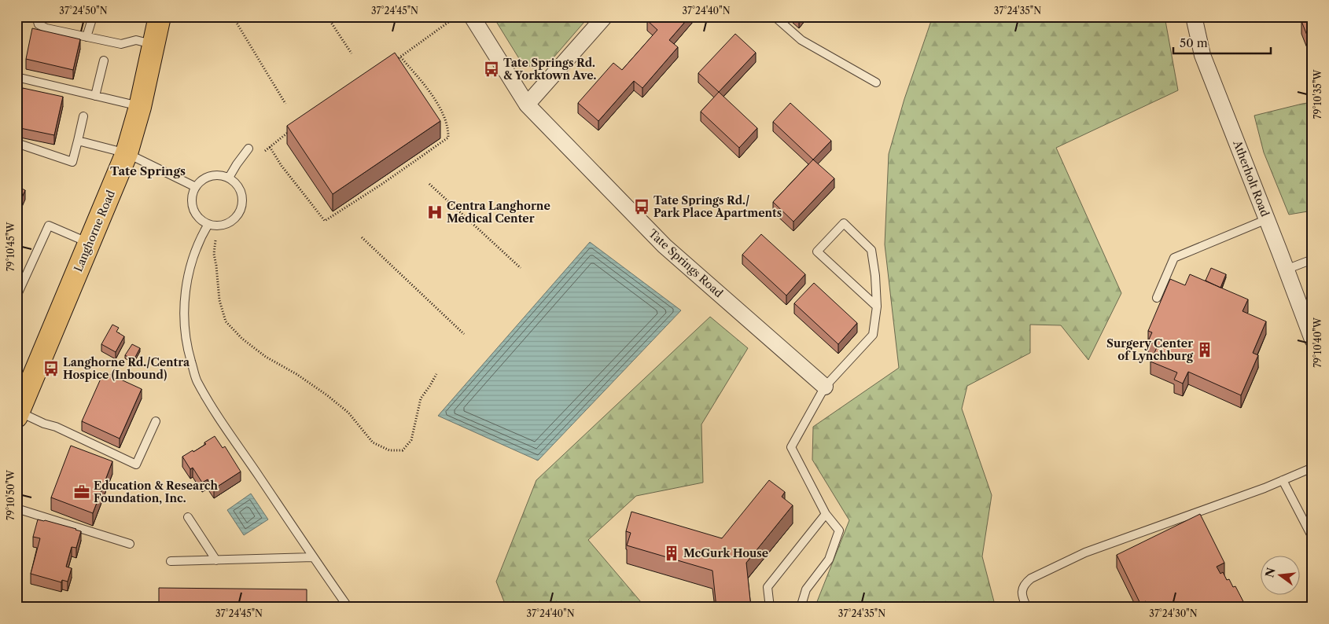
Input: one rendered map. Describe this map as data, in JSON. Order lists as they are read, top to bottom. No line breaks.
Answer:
{"streets":{"main road":["Langhorne Road"],"street":["Atherholt Road","Tate Springs Road"]},"districts":["Tate Springs"],"places":{"bus stop":["Tate Springs Rd. & Yorktown Ave.","Tate Springs Rd./ Park Place Apartments","Langhorne Rd./Centra Hospice (Inbound)"],"hospital":["Centra Langhorne Medical Center"],"building":["Surgery Center of Lynchburg","McGurk House"],"office":["Education & Research Foundation, Inc."]},"scale_bar":"50 m","north":"left","coordinates":["37°24'50\"N","37°24'45\"N","37°24'40\"N","37°24'35\"N","79°10'35\"W","79°10'45\"W","79°10'40\"W","79°10'50\"W","37°24'30\"N"]}
